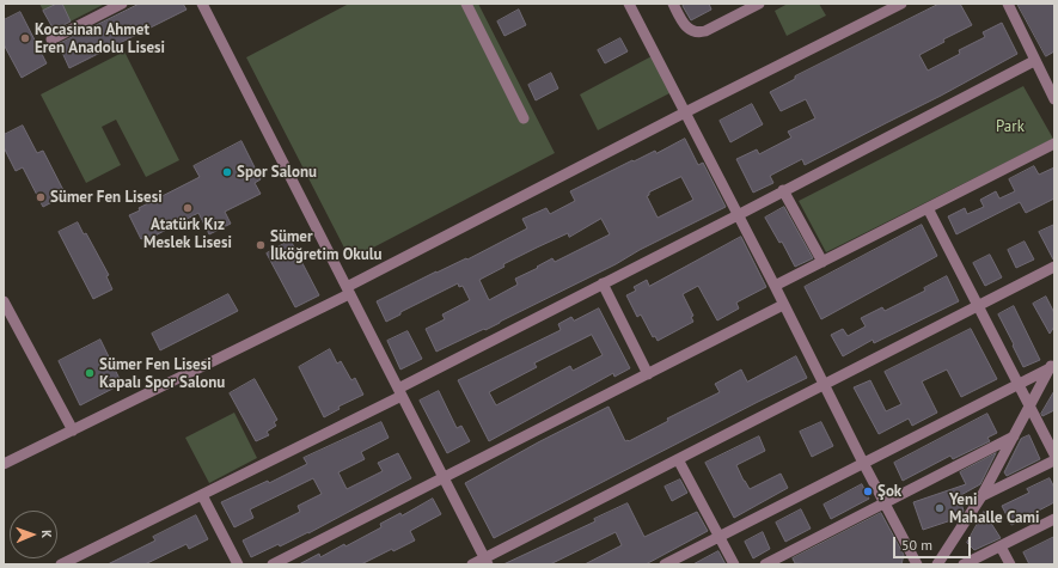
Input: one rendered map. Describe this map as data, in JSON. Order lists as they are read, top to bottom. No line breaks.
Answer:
{"parks":["Park"],"places":["Kocasinan Ahmet Eren Anadolu Lisesi","Spor Salonu","Sümer Fen Lisesi","Atatürk Kız Meslek Lisesi","Sümer İlköğretim Okulu","Sümer Fen Lisesi Kapalı Spor Salonu","Şok","Yeni Mahalle Cami"],"scale_bar":"50 m","north":"right"}
